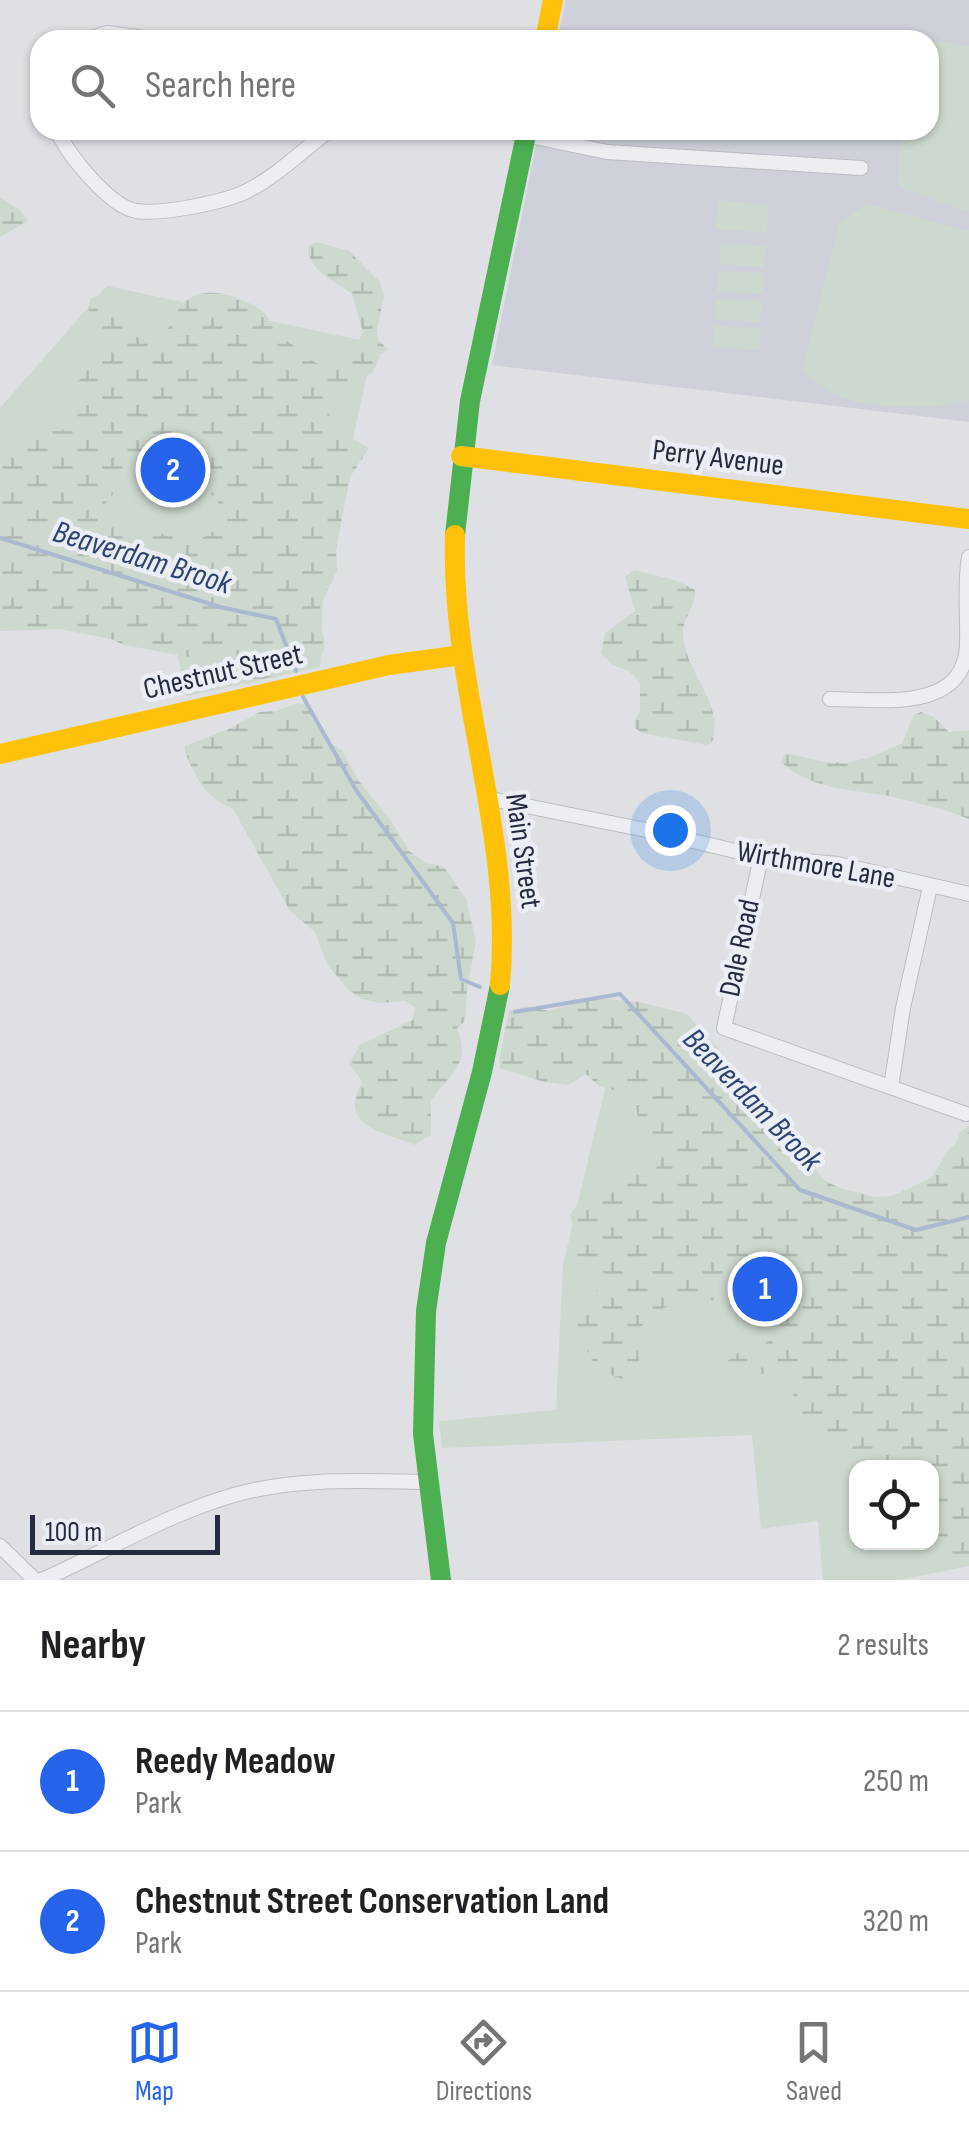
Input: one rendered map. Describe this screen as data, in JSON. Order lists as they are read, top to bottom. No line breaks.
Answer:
{"streets":{"street":["Perry Avenue","Chestnut Street","Main Street","Wirthmore Lane","Dale Road"]},"crossings":[["Perry Avenue","Main Street"],["Chestnut Street","Main Street"],["Main Street","Wirthmore Lane"],["Wirthmore Lane","Dale Road"]],"water":["Beaverdam Brook"],"scale_bar":"100 m","page":{"search":"Search here","pins":["2","1"],"scale":"100 m","heading":["Nearby","2 results"],"list":[{"mark":"1","name":"Reedy Meadow","note":"Park","value":"250 m"},{"mark":"2","name":"Chestnut Street Conservation Land","note":"Park","value":"320 m"}],"nav":["Map","Directions","Saved"]}}
